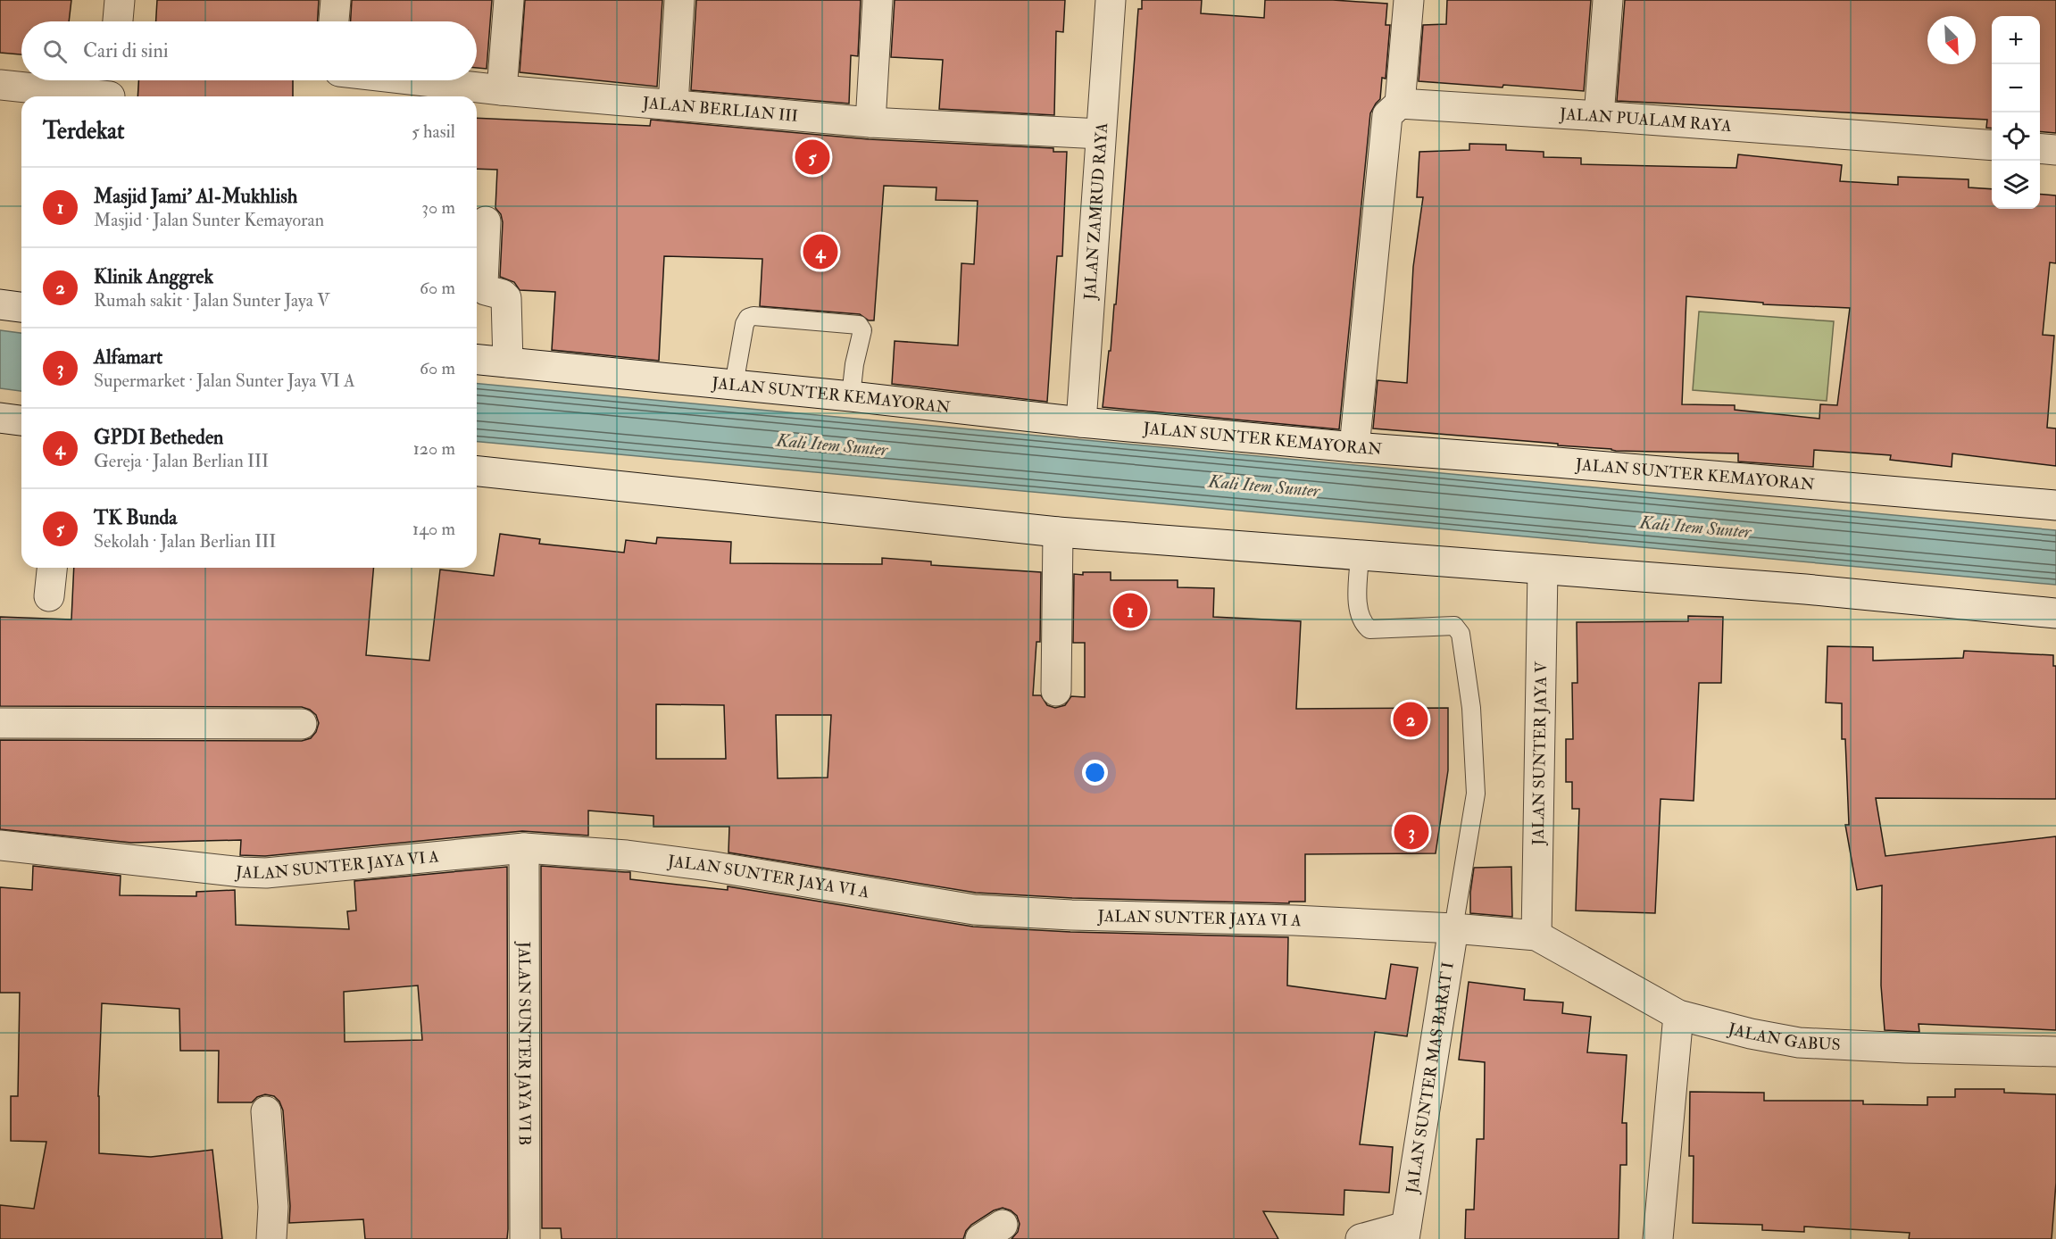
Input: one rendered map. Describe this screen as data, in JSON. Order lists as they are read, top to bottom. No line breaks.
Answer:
{"streets":{"street":["JALAN BERLIAN III","JALAN PUALAM RAYA","JALAN ZAMRUD RAYA","JALAN SUNTER KEMAYORAN","JALAN SUNTER JAYA V","JALAN SUNTER JAYA VI A","JALAN GABUS","JALAN SUNTER JAYA VI B","JALAN SUNTER MAS BARAT I"]},"crossings":[["JALAN BERLIAN III","JALAN ZAMRUD RAYA"],["JALAN ZAMRUD RAYA","JALAN SUNTER KEMAYORAN"],["JALAN SUNTER JAYA V","JALAN SUNTER JAYA VI A"],["JALAN SUNTER JAYA V","JALAN GABUS"],["JALAN SUNTER JAYA VI A","JALAN GABUS"],["JALAN SUNTER JAYA VI A","JALAN SUNTER JAYA VI B"],["JALAN SUNTER JAYA VI A","JALAN SUNTER MAS BARAT I"]],"water":["Kali Item Sunter"],"north":"bottom right","page":{"map_buttons":["+","−"],"search":"Cari di sini","heading":["Terdekat","5 hasil"],"pins":["5","4","1","2","3"],"list":[{"mark":"1","name":"Masjid Jami' Al-Mukhlish","note":"Masjid · Jalan Sunter Kemayoran","value":"30 m"},{"mark":"2","name":"Klinik Anggrek","note":"Rumah sakit · Jalan Sunter Jaya V","value":"60 m"},{"mark":"3","name":"Alfamart","note":"Supermarket · Jalan Sunter Jaya VI A","value":"60 m"},{"mark":"4","name":"GPDI Betheden","note":"Gereja · Jalan Berlian III","value":"120 m"},{"mark":"5","name":"TK Bunda","note":"Sekolah · Jalan Berlian III","value":"140 m"}]}}
